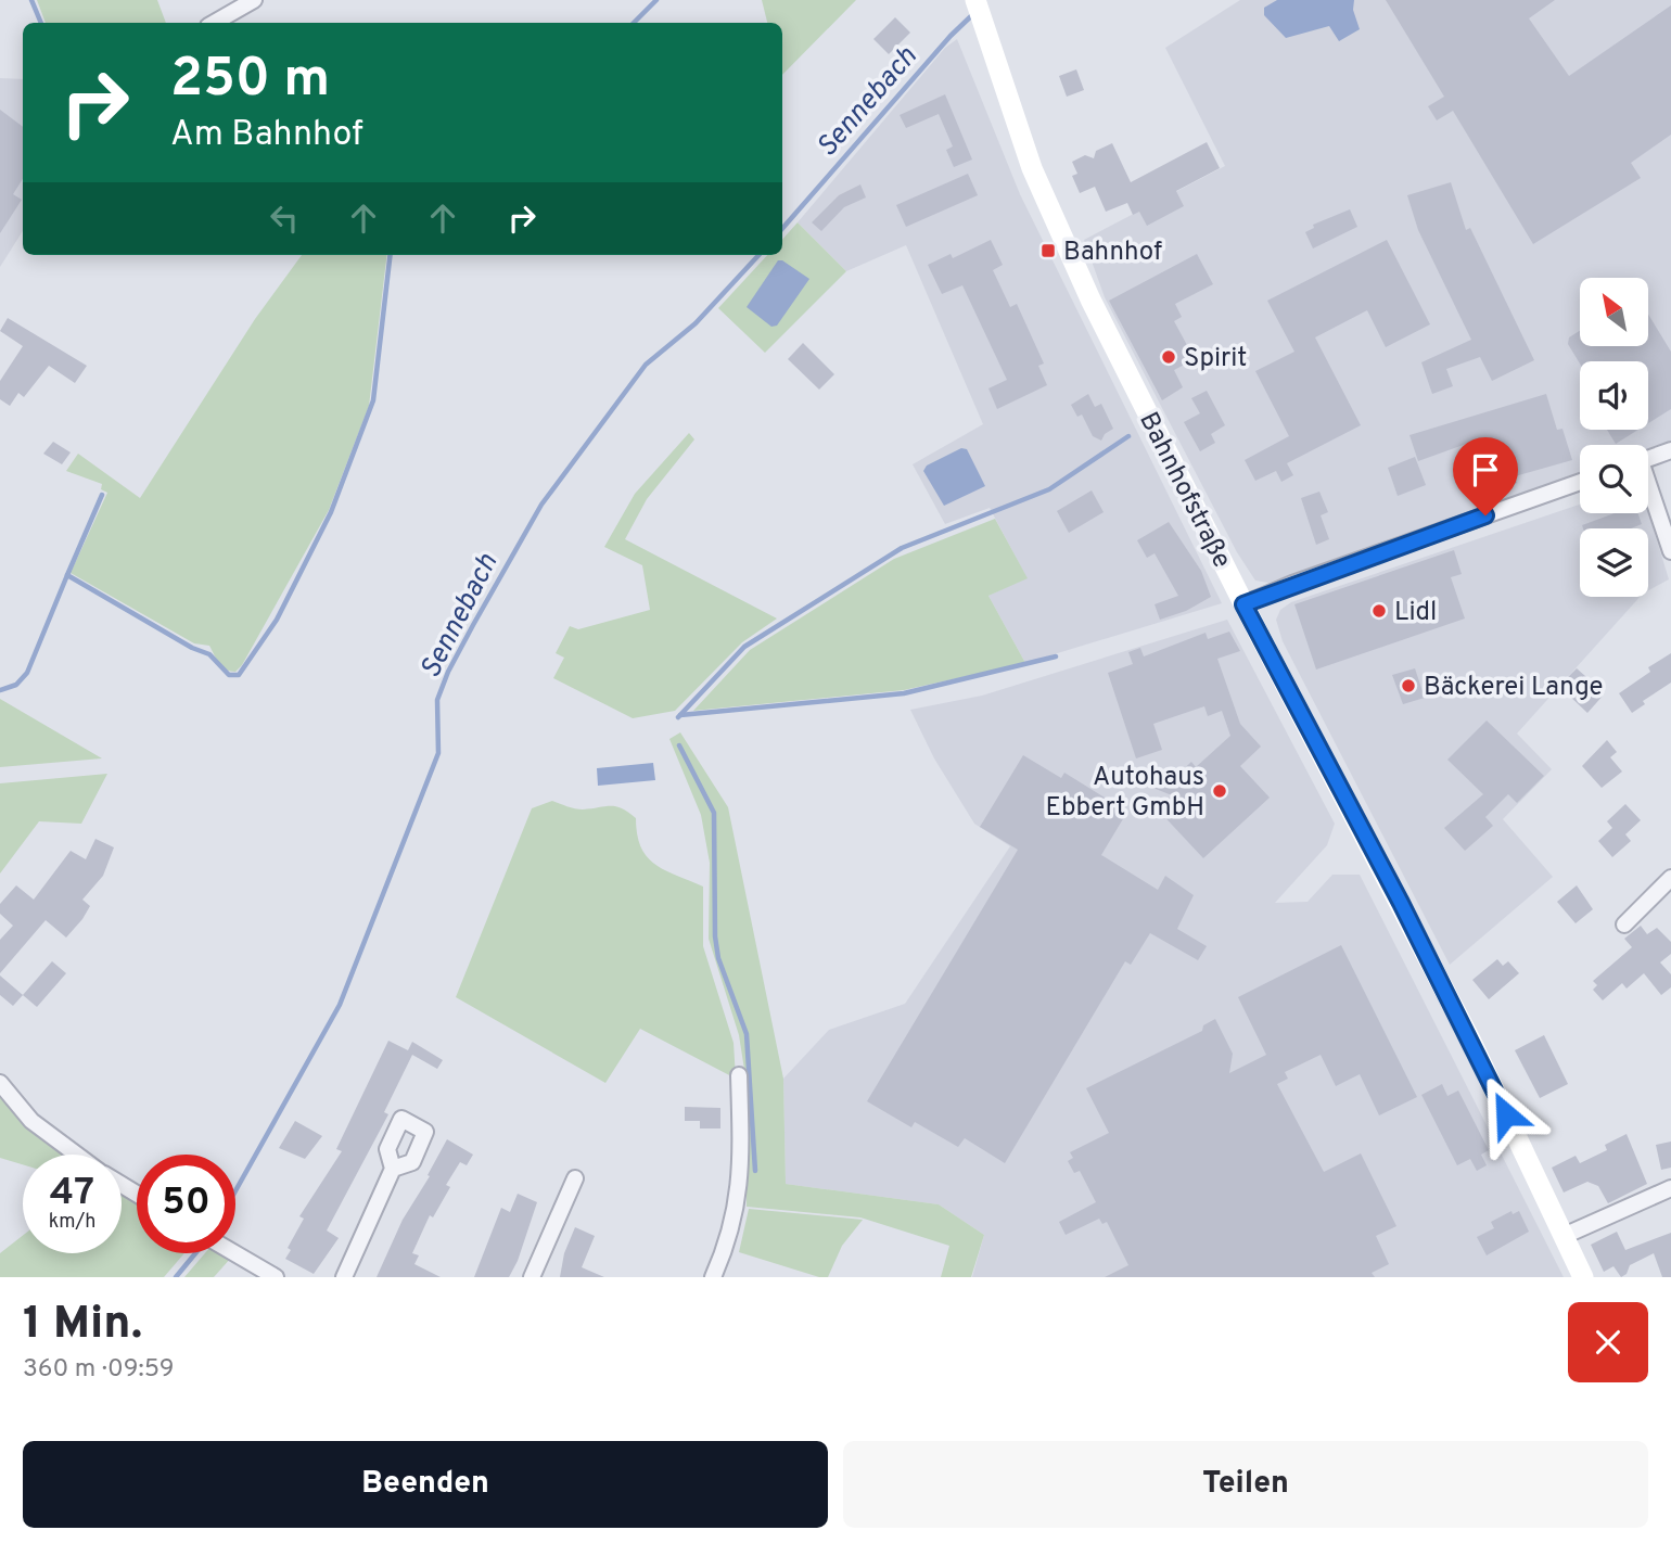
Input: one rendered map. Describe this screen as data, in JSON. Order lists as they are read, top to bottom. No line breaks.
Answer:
{"streets":{"main road":["Bahnhofstraße"]},"water":["Sennebach"],"places":{"transit":["Bahnhof"],"other":["Spirit","Lidl","Bäckerei Lange","Autohaus Ebbert GmbH"]},"north":"top left","page":{"turn":["250 m","Am Bahnhof"],"speed":"47 km/h","limit":"50","heading":["1 Min.","360 m · 09:59"],"buttons":["Beenden","Teilen"]}}
